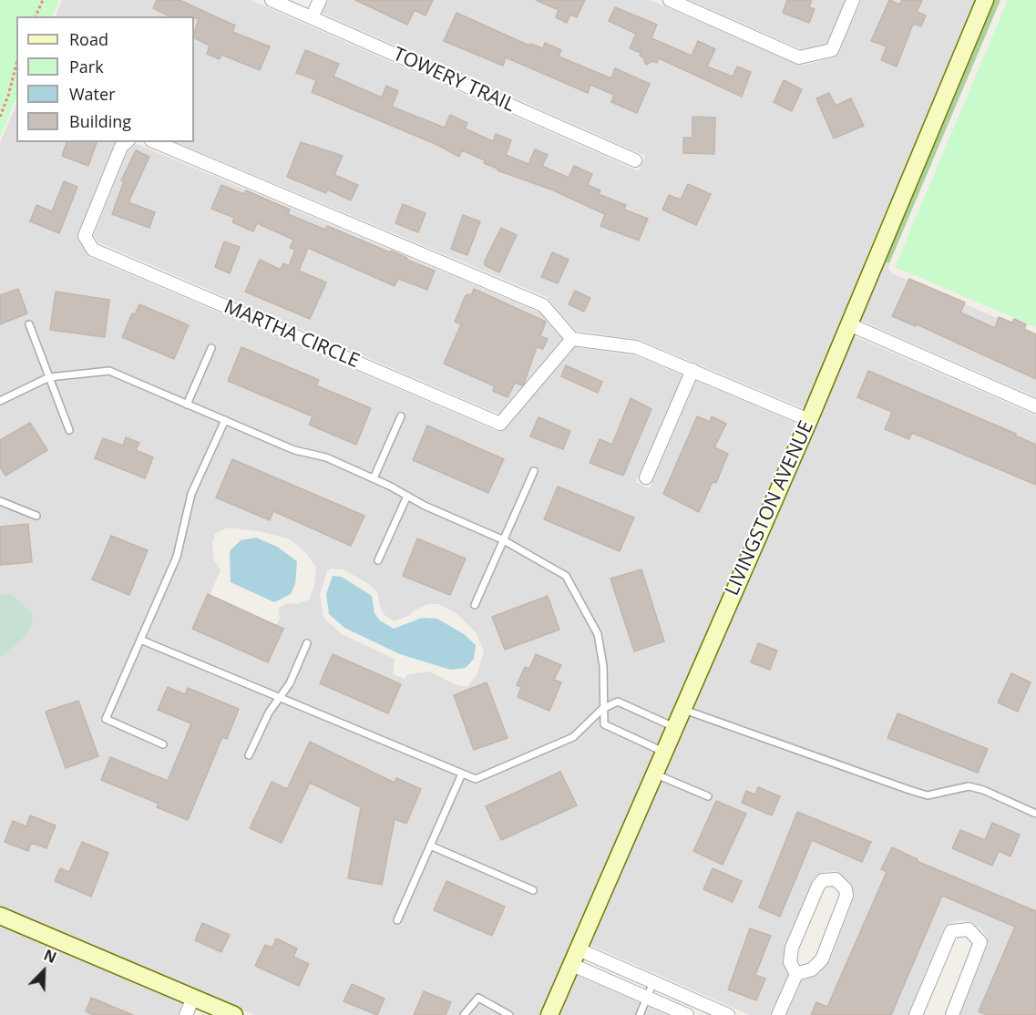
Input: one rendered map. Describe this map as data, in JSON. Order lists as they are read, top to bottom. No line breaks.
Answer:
{"streets":{"street":["TOWERY TRAIL","MARTHA CIRCLE","LIVINGSTON AVENUE"]},"legend":["Road","Park","Water","Building"],"north":"top right"}
